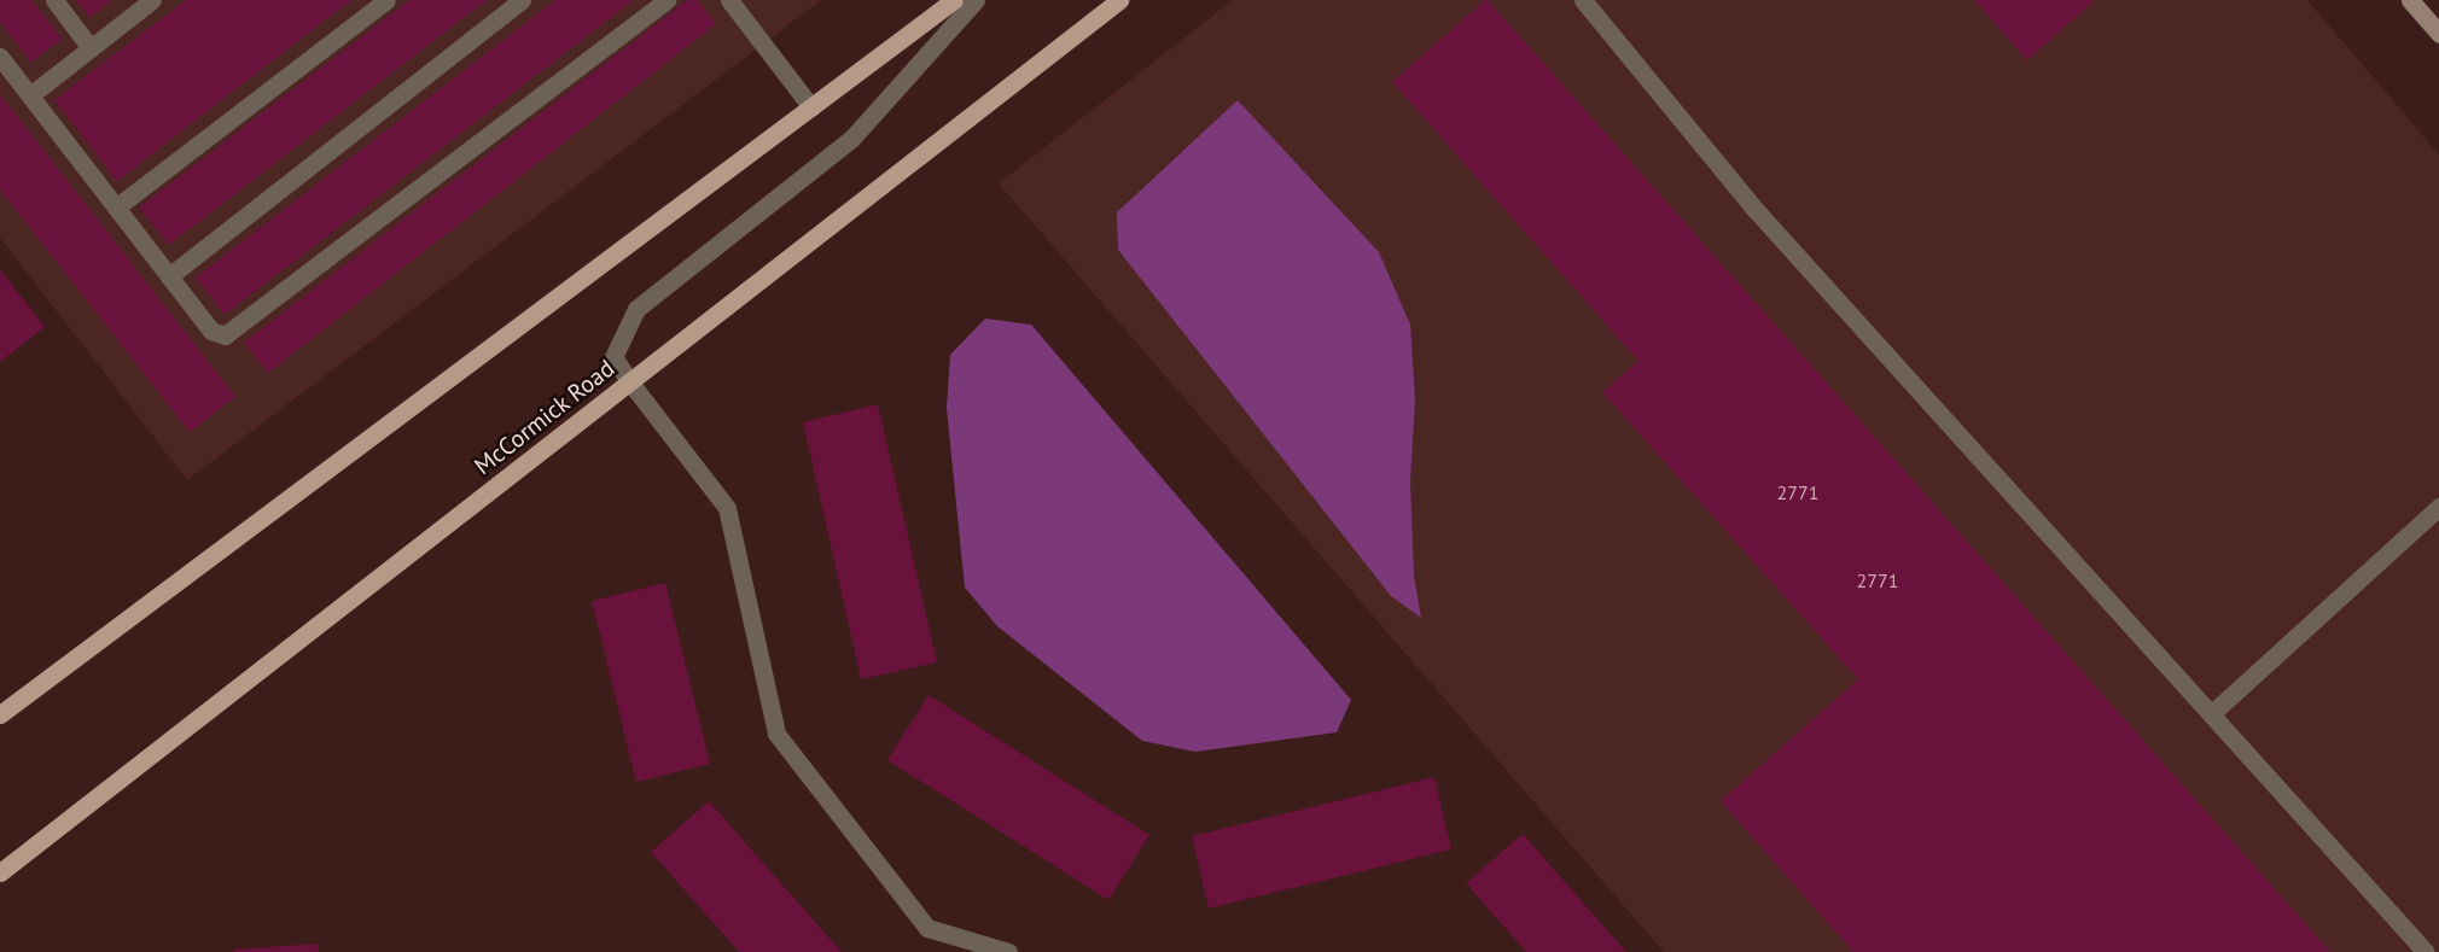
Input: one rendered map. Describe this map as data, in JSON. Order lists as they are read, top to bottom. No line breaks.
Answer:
{"streets":{"main road":["McCormick Road"]},"house_numbers":["2771","2771"]}
